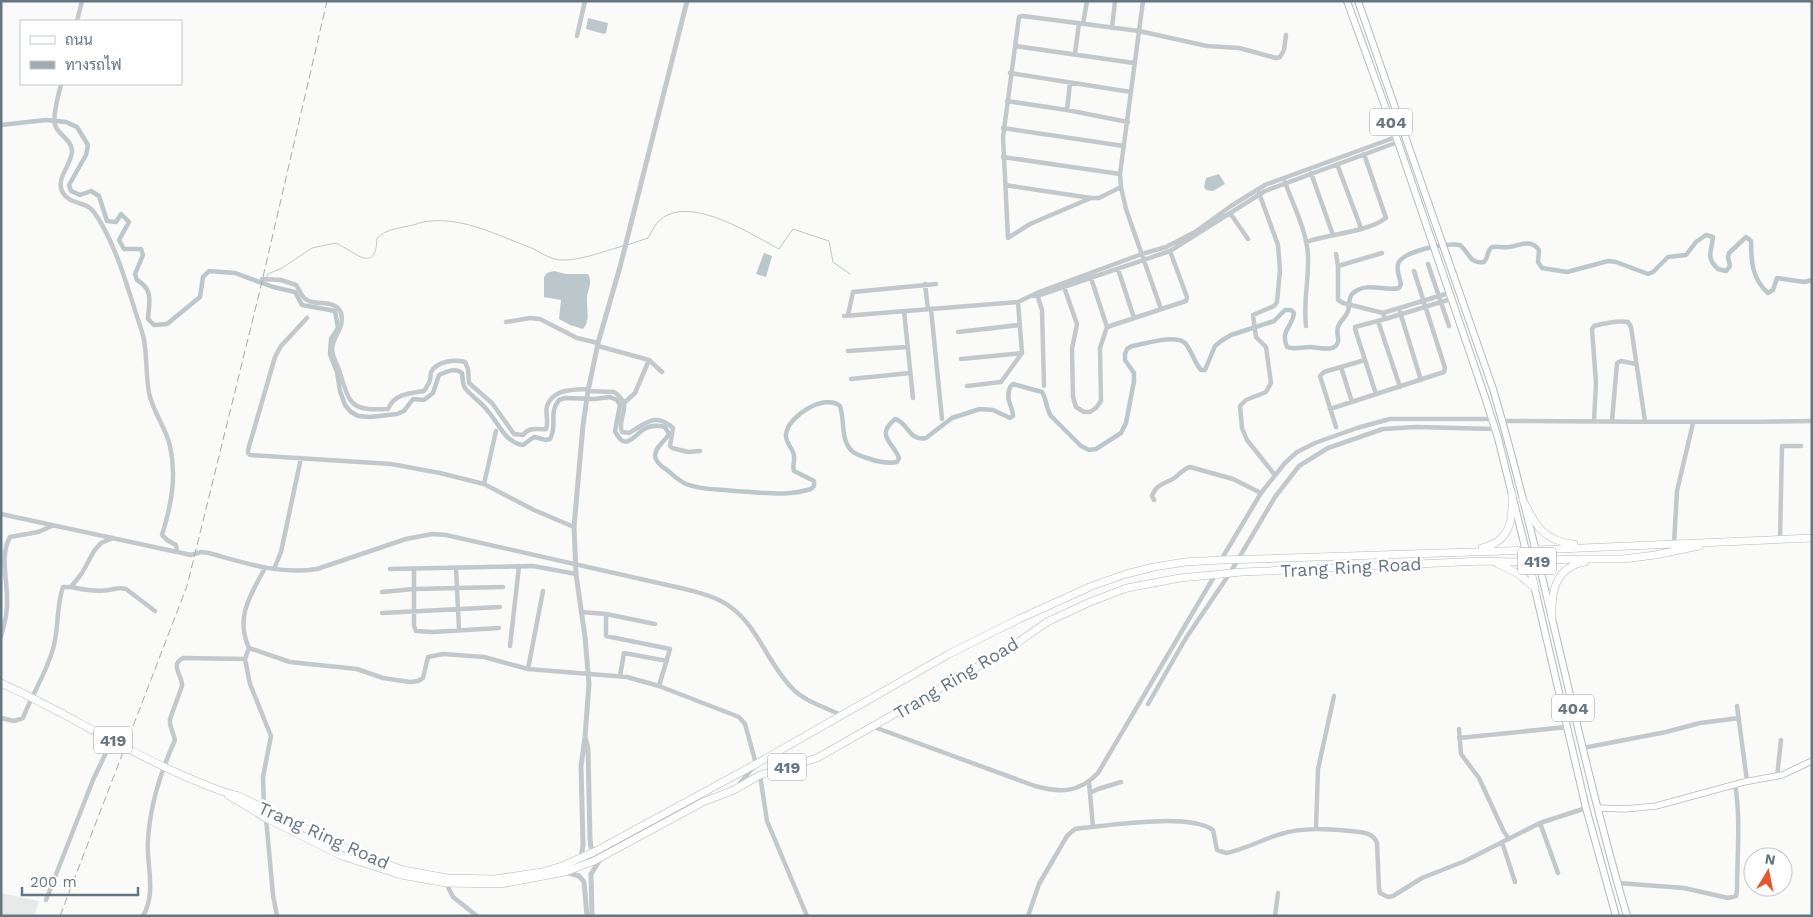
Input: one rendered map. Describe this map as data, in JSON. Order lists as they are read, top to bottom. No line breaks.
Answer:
{"streets":{"highway":["404","419","Trang Ring Road"]},"crossings":[["404","Trang Ring Road"]],"legend":["ถนน","ทางรถไฟ"],"scale_bar":"200 m","north":"top"}
